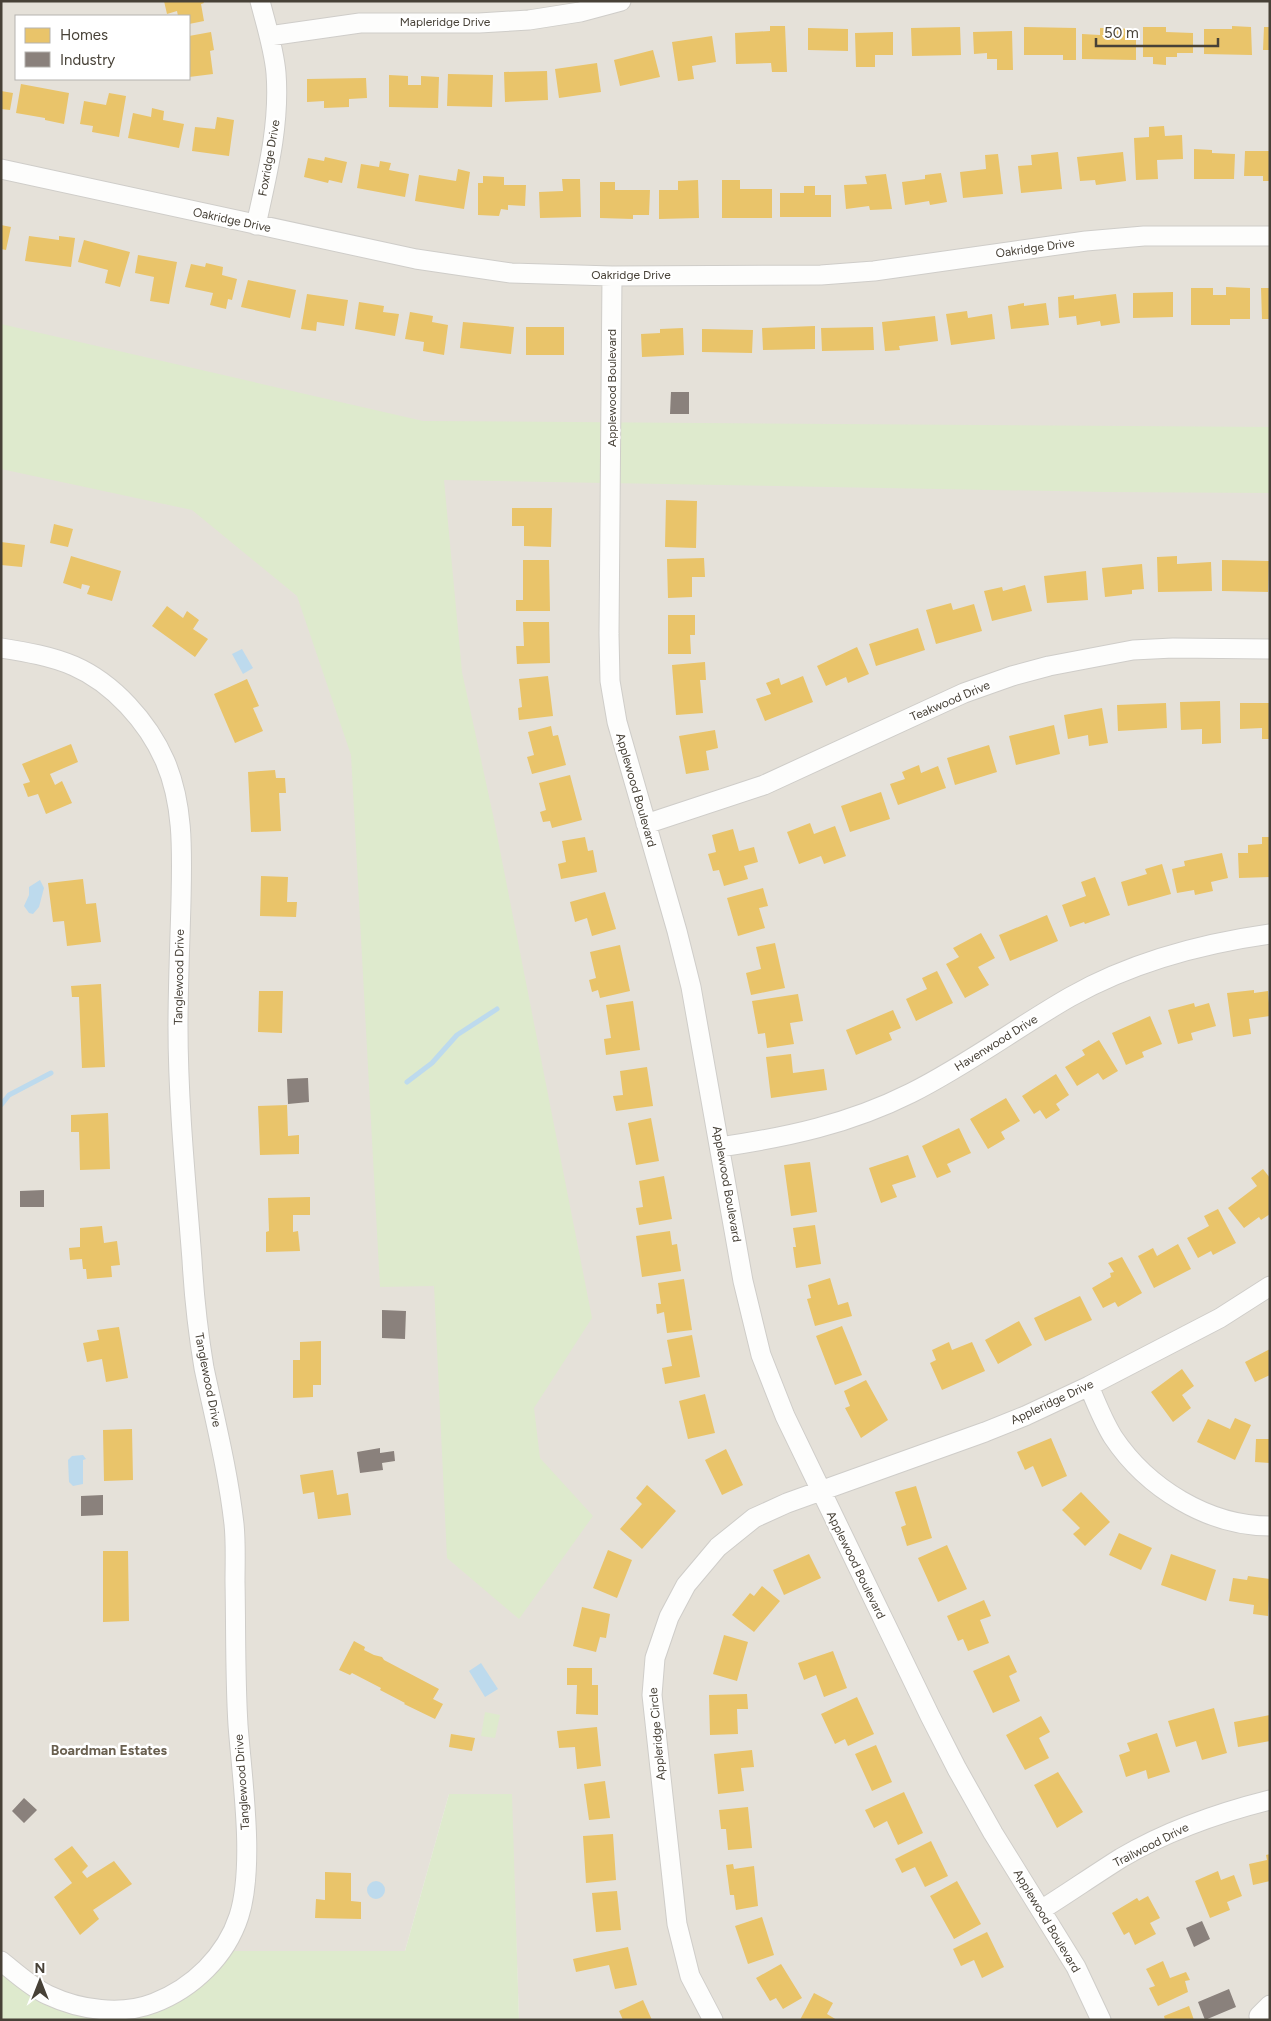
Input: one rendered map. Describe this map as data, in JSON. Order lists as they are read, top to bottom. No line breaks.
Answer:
{"streets":{"street":["Mapleridge Drive","Foxridge Drive","Oakridge Drive","Applewood Boulevard","Teakwood Drive","Tanglewood Drive","Havenwood Drive","Appleridge Drive","Appleridge Circle","Trailwood Drive"]},"crossings":[["Mapleridge Drive","Foxridge Drive"],["Foxridge Drive","Oakridge Drive"],["Oakridge Drive","Applewood Boulevard"],["Applewood Boulevard","Teakwood Drive"],["Applewood Boulevard","Havenwood Drive"],["Applewood Boulevard","Appleridge Drive"],["Applewood Boulevard","Appleridge Circle"],["Applewood Boulevard","Trailwood Drive"],["Appleridge Drive","Appleridge Circle"]],"districts":["Boardman Estates"],"legend":["Homes","Industry"],"scale_bar":"50 m","north":"top"}
